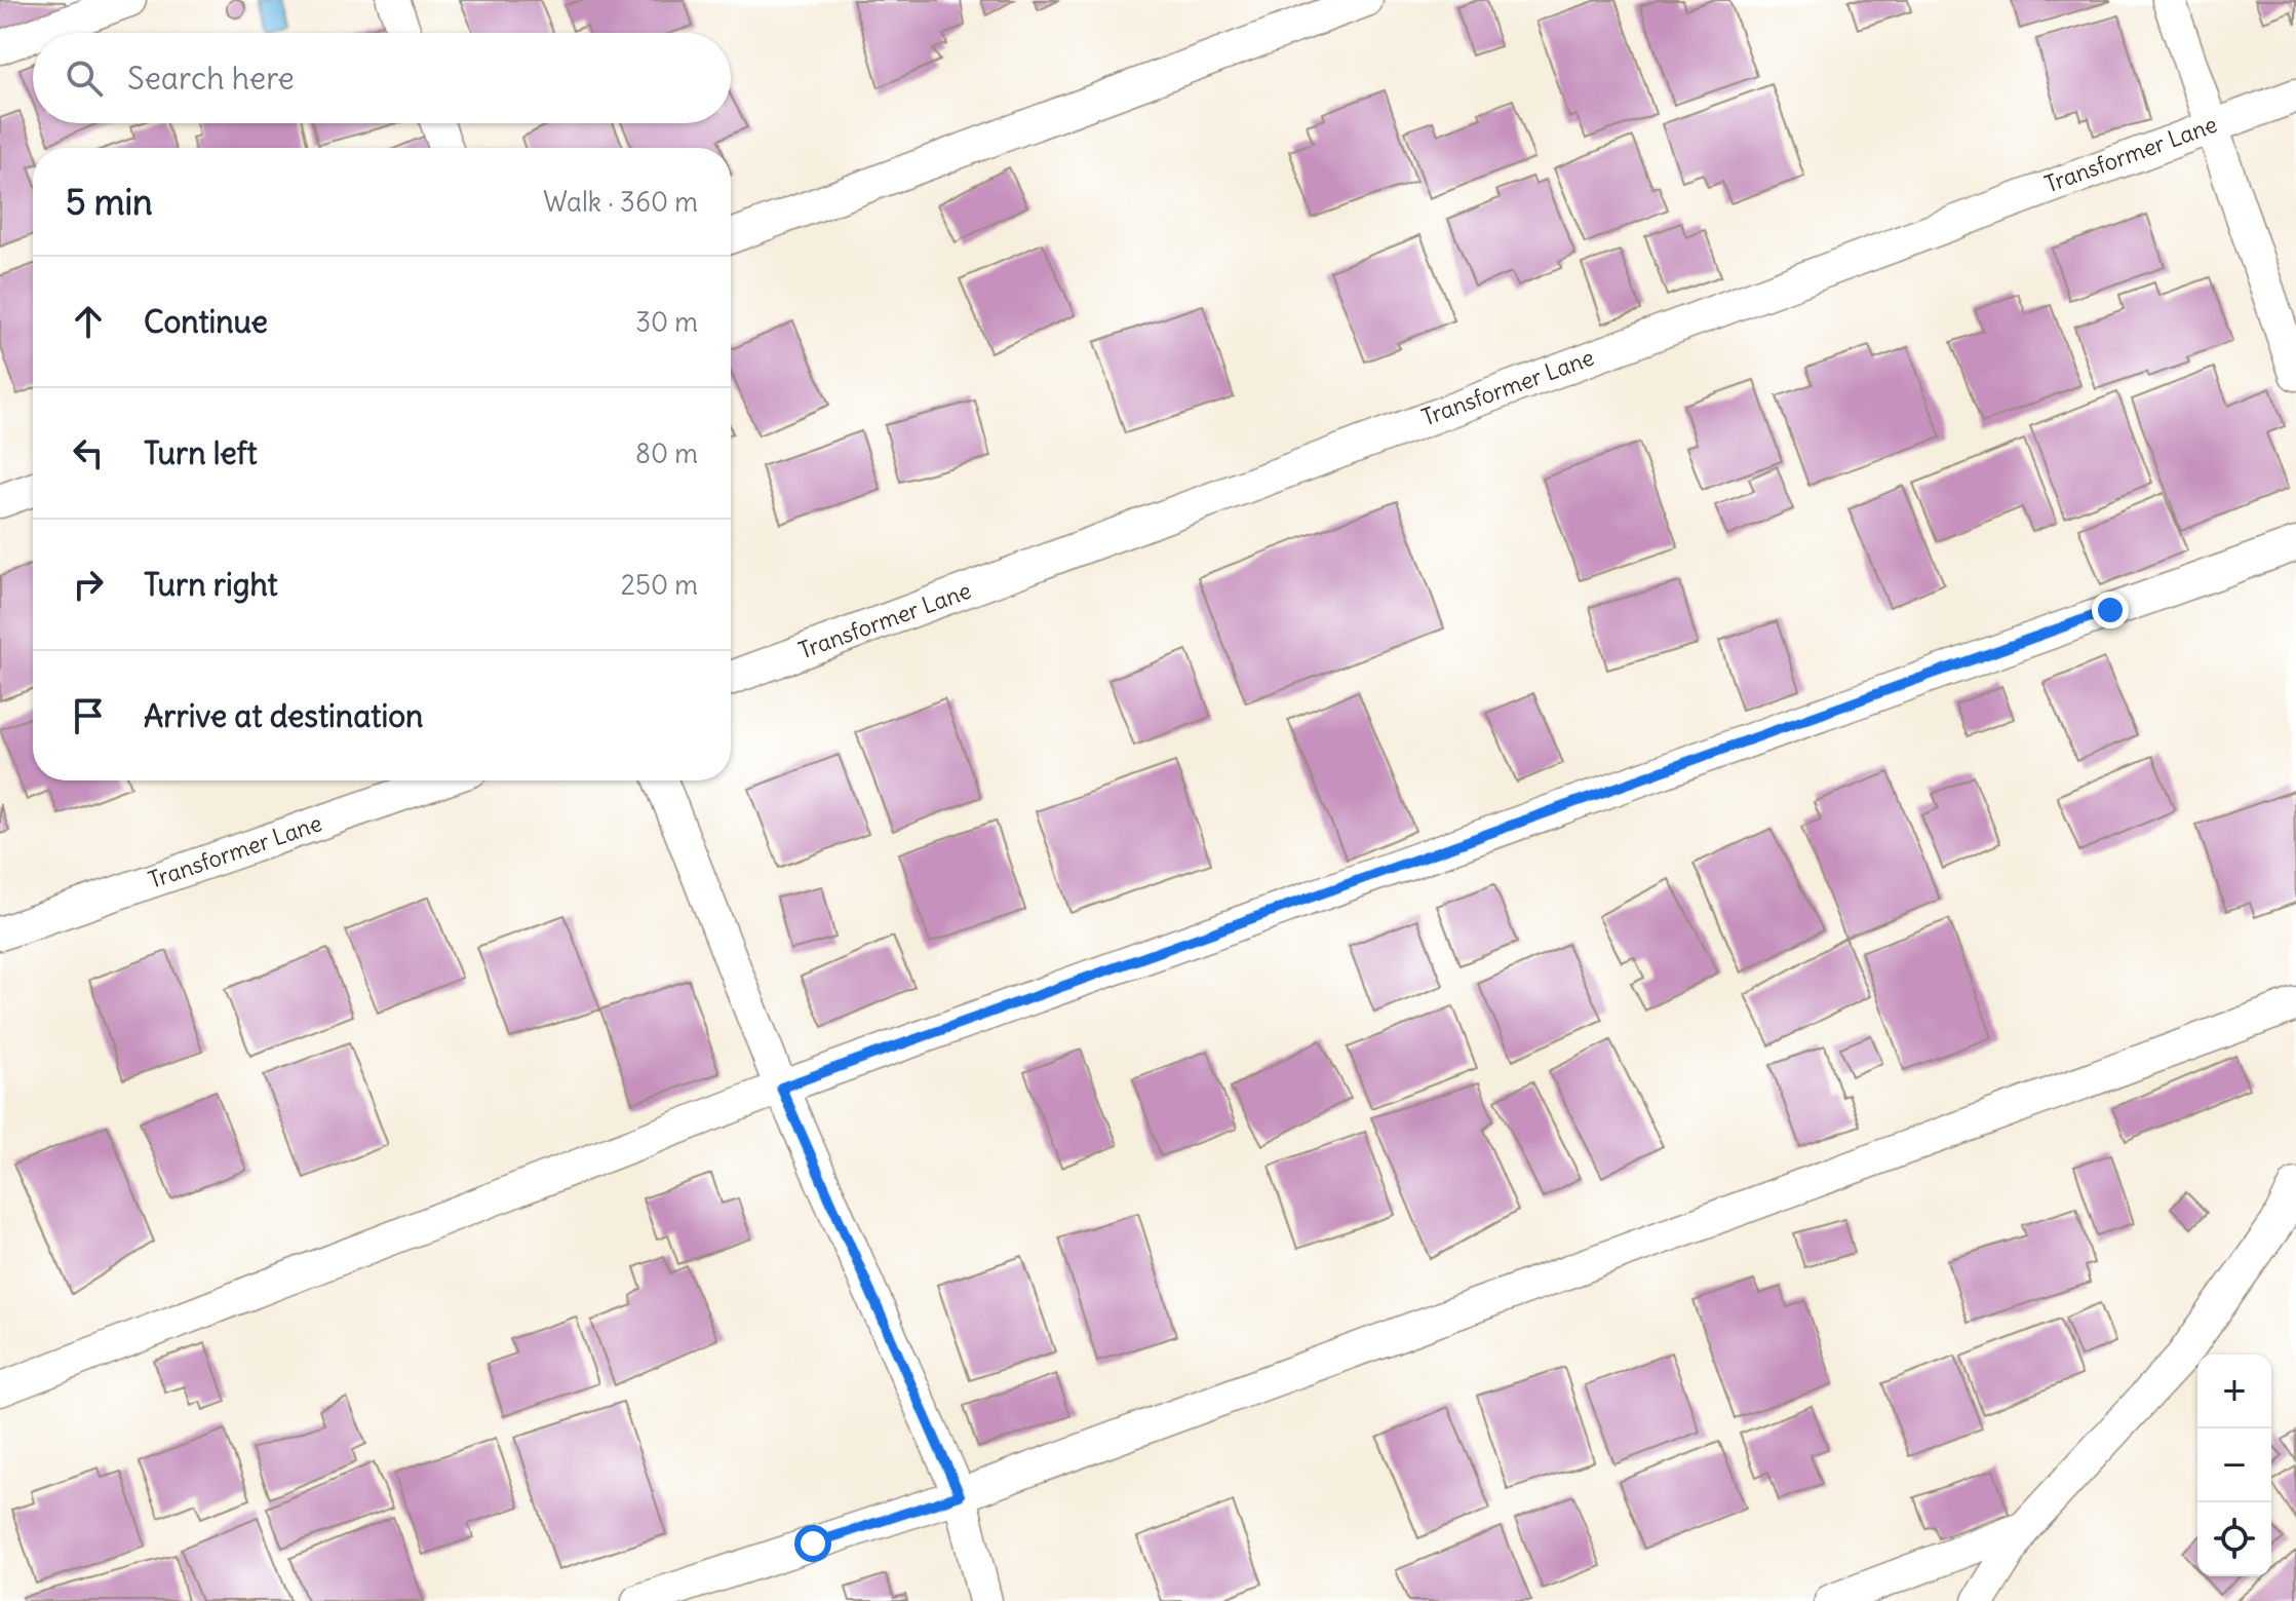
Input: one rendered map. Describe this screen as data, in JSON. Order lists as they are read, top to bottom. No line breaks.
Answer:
{"streets":{"street":["Transformer Lane"]},"page":{"search":"Search here","heading":["5 min","Walk · 360 m"],"list":[["Continue","30 m"],["Turn left","80 m"],["Turn right","250 m"],"Arrive at destination"],"map_buttons":["+","−"]}}
